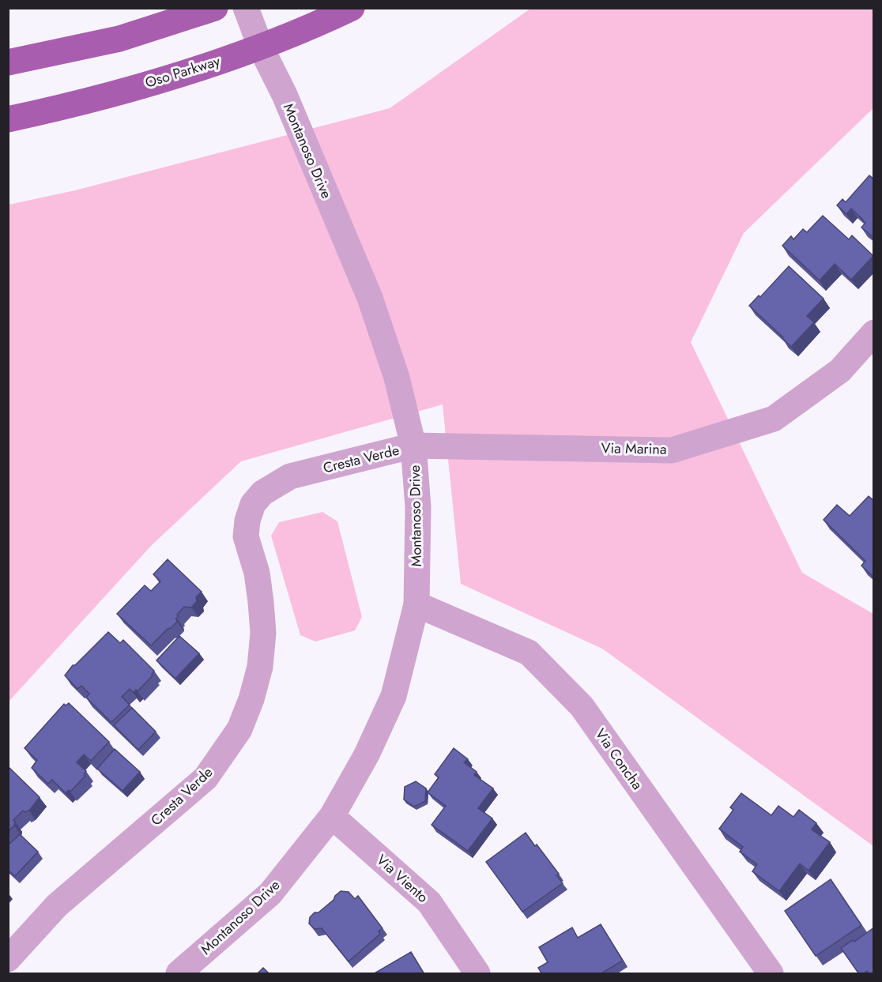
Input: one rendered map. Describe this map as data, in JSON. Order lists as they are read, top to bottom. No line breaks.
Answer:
{"streets":{"main road":["Oso Parkway"],"street":["Montanoso Drive","Via Marina","Cresta Verde","Via Concha","Via Viento"]},"crossings":[["Oso Parkway","Montanoso Drive"],["Montanoso Drive","Via Marina"],["Montanoso Drive","Cresta Verde"],["Montanoso Drive","Via Concha"],["Montanoso Drive","Via Viento"],["Via Marina","Cresta Verde"]]}
